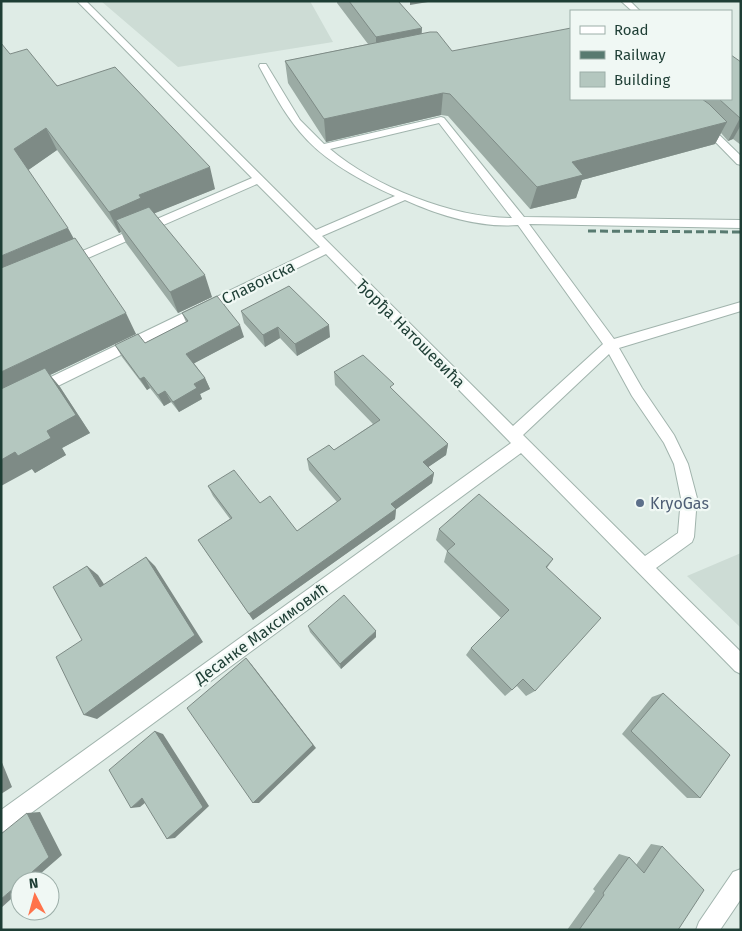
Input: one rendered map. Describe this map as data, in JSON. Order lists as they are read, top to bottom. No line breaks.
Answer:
{"streets":{"street":["Славонска","Ђорђа Натошевића","Десанке Максимовић"]},"crossings":[["Славонска","Ђорђа Натошевића"],["Ђорђа Натошевића","Десанке Максимовић"]],"places":["KryoGas"],"legend":["Road","Railway","Building"],"north":"top"}
